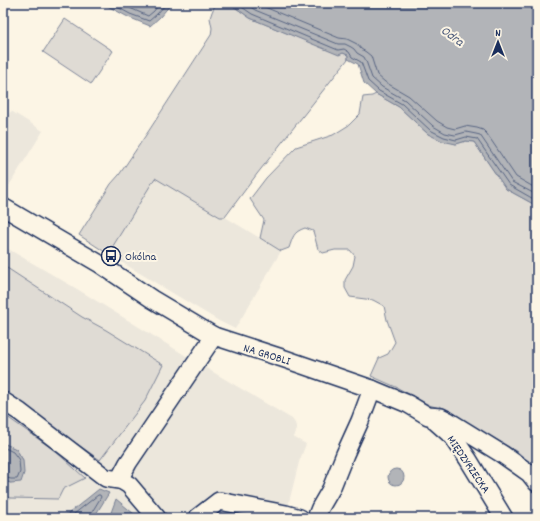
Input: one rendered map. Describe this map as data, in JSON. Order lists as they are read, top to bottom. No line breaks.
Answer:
{"streets":{"street":["NA GROBLI","MIĘDZYRZECKA"]},"crossings":[["NA GROBLI","MIĘDZYRZECKA"]],"water":["Odra"],"places":{"bus stop":["Okólna"]},"north":"top"}
